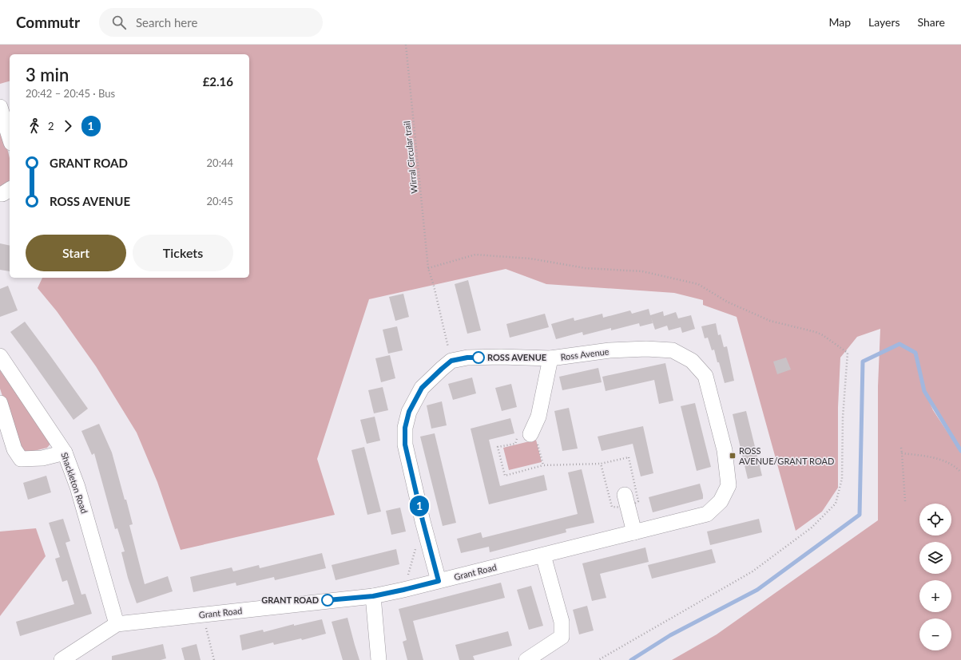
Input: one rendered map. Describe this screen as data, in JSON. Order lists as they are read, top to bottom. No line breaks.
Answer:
{"streets":{"street":["Ross Avenue","Shackleton Road","Grant Road"],"path":["Wirral Circular trail"]},"crossings":[["Wirral Circular trail","Ross Avenue"],["Ross Avenue","Grant Road"],["Shackleton Road","Grant Road"]],"places":{"other":["ROSS AVENUE","GRANT ROAD"],"transit":["ROSS AVENUE/GRANT ROAD"]},"lines":["bus line 1"],"page":{"header":"Commutr","search":"Search here","nav":["Map","Layers","Share"],"on_map":"1","heading":["3 min","20:42 – 20:45 · Bus","£2.16"],"legs":["2","1"],"list":[{"name":"GRANT ROAD","value":"20:44"},{"name":"ROSS AVENUE","value":"20:45"}],"buttons":["Start","Tickets"],"map_buttons":["+","−"]}}
